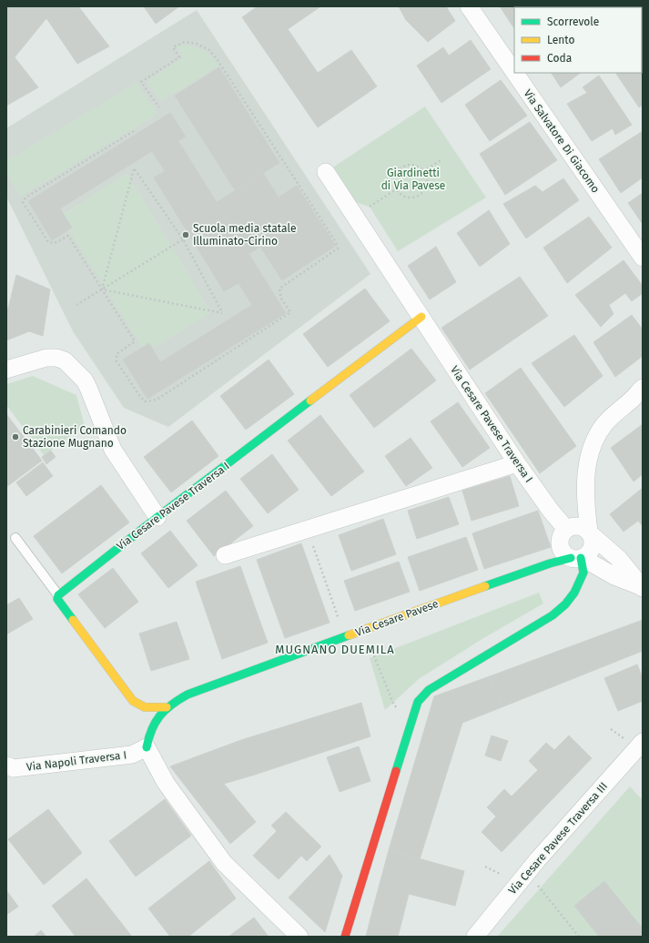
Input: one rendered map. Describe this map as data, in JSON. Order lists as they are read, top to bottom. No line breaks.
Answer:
{"streets":{"street":["Via Salvatore Di Giacomo","Via Cesare Pavese Traversa I","Via Cesare Pavese","Via Napoli Traversa I","Via Cesare Pavese Traversa III"]},"crossings":[["Via Cesare Pavese Traversa I","Via Cesare Pavese"],["Via Cesare Pavese","Via Napoli Traversa I"]],"districts":["MUGNANO DUEMILA"],"parks":["Giardinetti di Via Pavese"],"places":["Scuola media statale Illuminato-Cirino","Carabinieri Comando Stazione Mugnano"],"legend":["Scorrevole","Lento","Coda"]}
